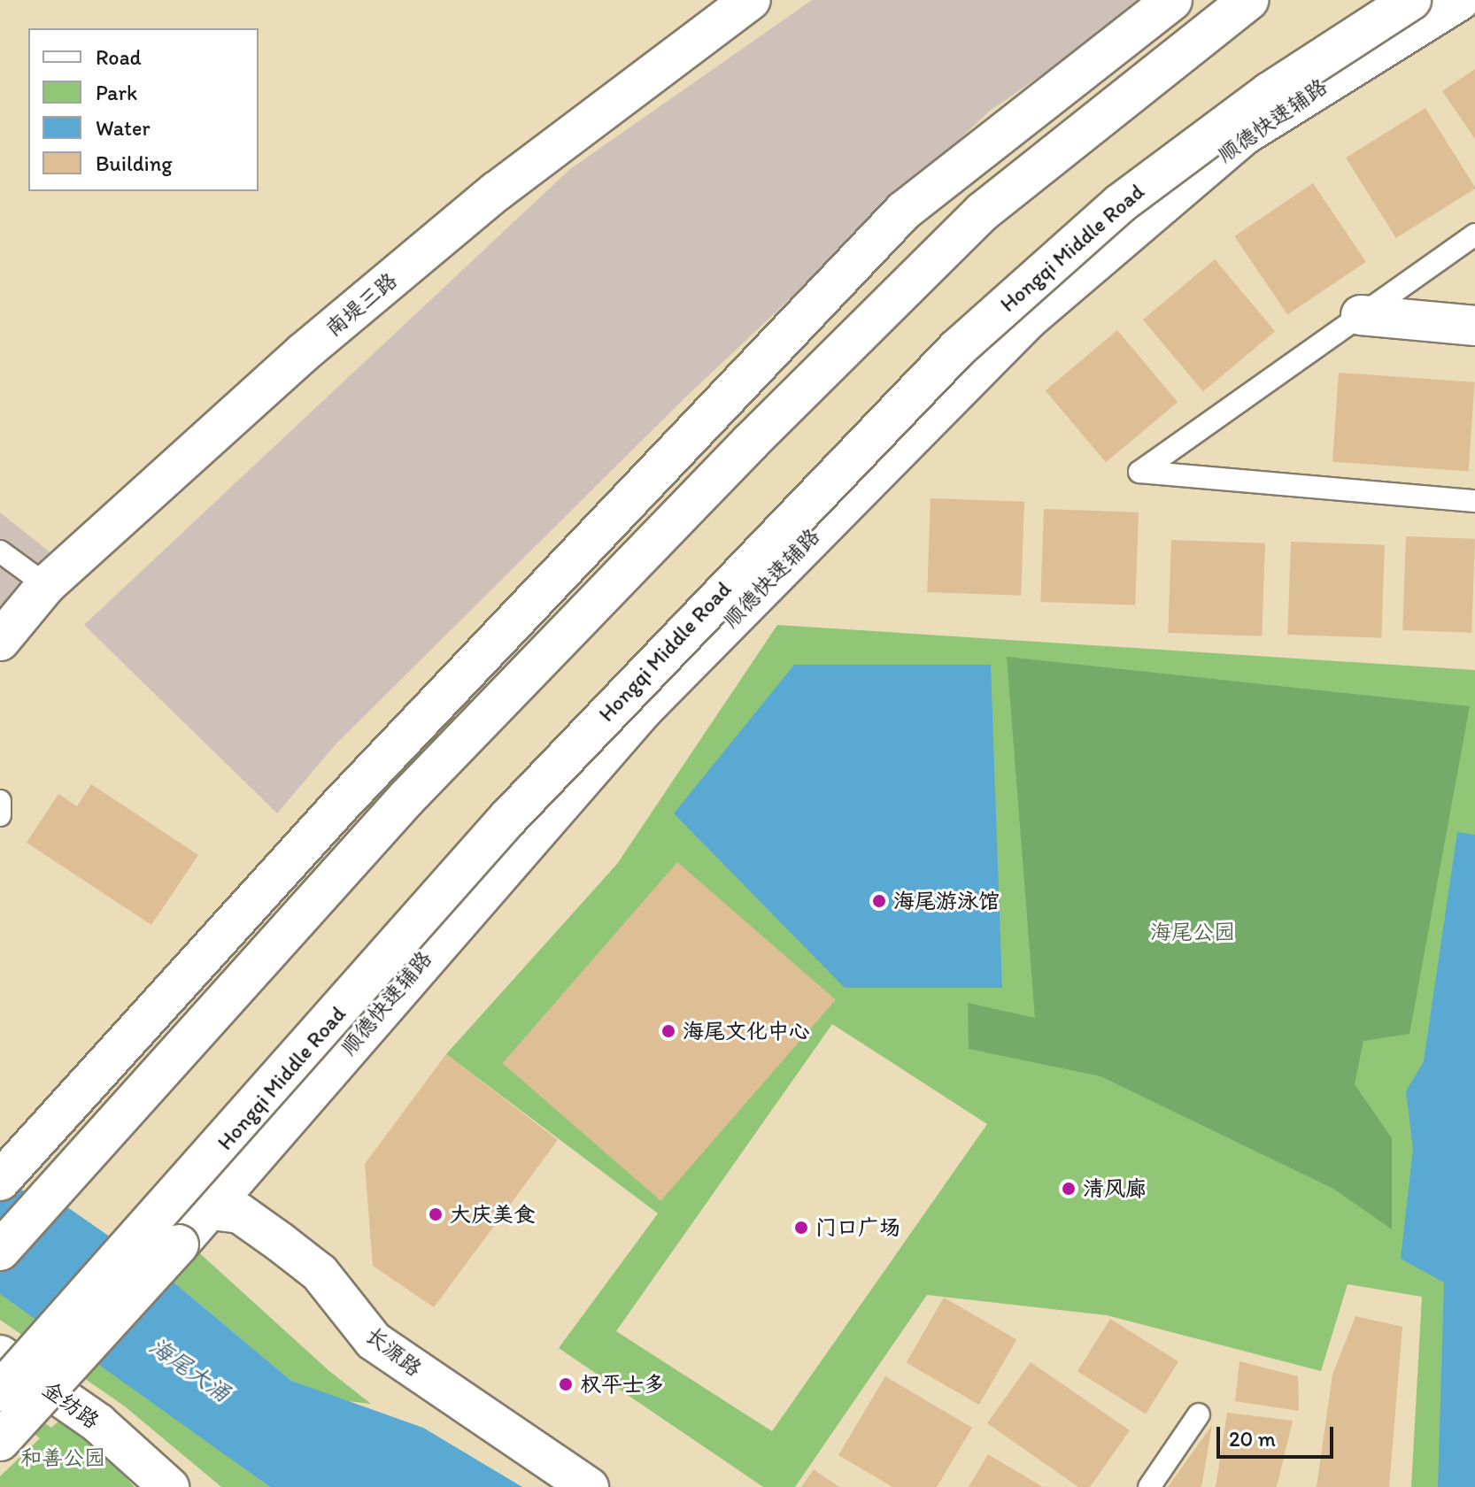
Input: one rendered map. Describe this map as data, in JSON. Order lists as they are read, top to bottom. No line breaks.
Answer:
{"streets":{"main road":["顺德快速辅路","Hongqi Middle Road","南堤三路","长源路","金纺路"]},"crossings":[["顺德快速辅路","长源路"]],"water":["海尾大涌"],"parks":["海尾公园","和善公园"],"places":["海尾游泳馆","海尾文化中心","清风廊","大庆美食","门口广场","权平士多"],"legend":["Road","Park","Water","Building"],"scale_bar":"20 m"}
